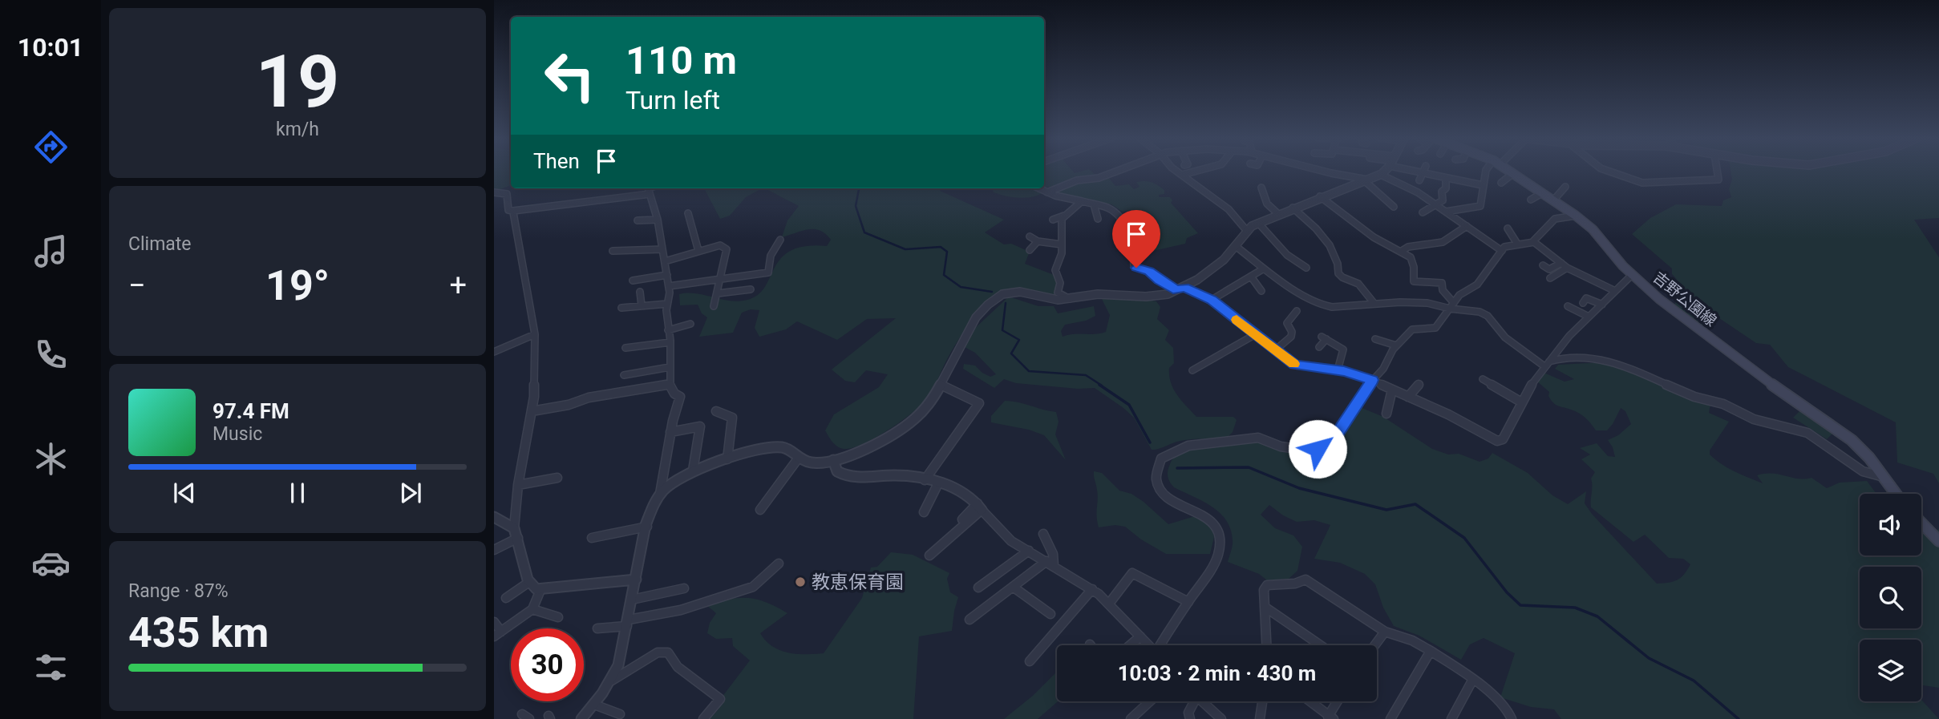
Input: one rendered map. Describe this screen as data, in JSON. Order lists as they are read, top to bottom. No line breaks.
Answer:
{"streets":{"main road":["吉野公園線"]},"places":["教恵保育園"],"page":{"tabs":"10:01","tile":[["19","km/h"],"Climate",["Range · 87%","435 km"]],"turn":["110 m","Turn left"],"then":"Then","heat":["−","19°","+"],"song":["97.4 FM","Music"],"limit":"30","trip":"10:03 · 2 min · 430 m"}}
